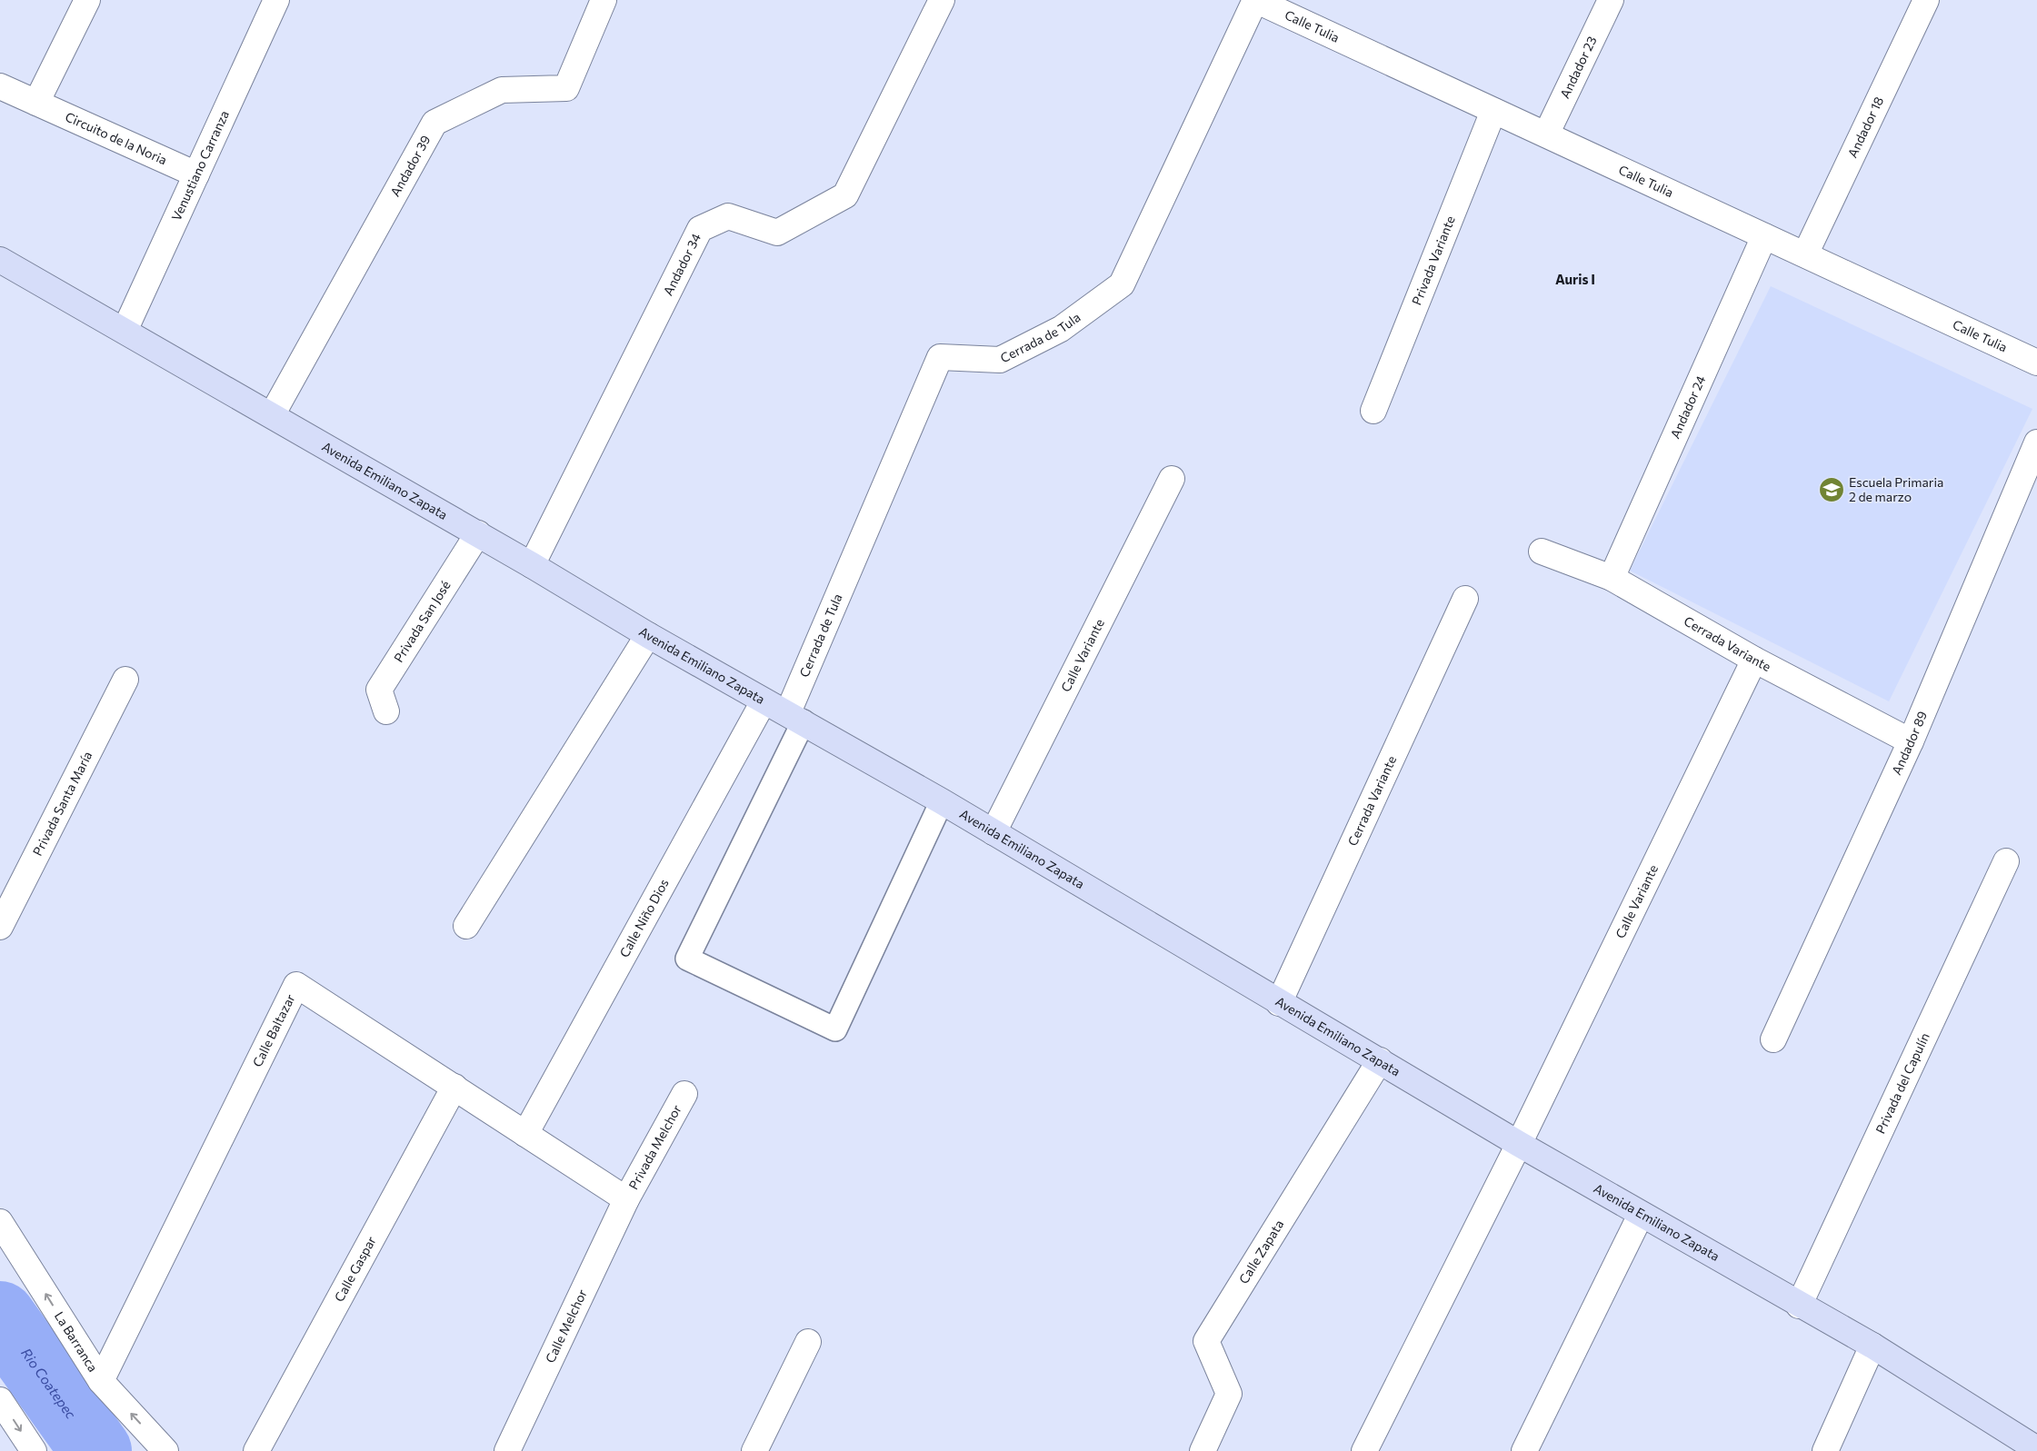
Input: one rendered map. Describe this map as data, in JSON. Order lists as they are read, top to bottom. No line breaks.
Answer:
{"streets":{"main road":["Avenida Emiliano Zapata"],"street":["Calle Tulia","Andador 23","Andador 18","Circuito de la Noria","Venustiano Carranza","Andador 39","Privada Variante","Andador 34","Cerrada de Tula","Andador 24","Privada San José","Cerrada Variante","Calle Variante","Andador 89","Privada Santa María","Calle Niño Dios","Calle Baltazar","Privada del Capulín","Privada Melchor","Calle Zapata","Calle Gaspar","Calle Melchor","La Barranca"]},"crossings":[["Calle Tulia","Andador 23"],["Calle Tulia","Andador 18"],["Calle Tulia","Privada Variante"],["Calle Tulia","Cerrada de Tula"],["Calle Tulia","Andador 24"],["Circuito de la Noria","Venustiano Carranza"],["Venustiano Carranza","Avenida Emiliano Zapata"],["Andador 39","Avenida Emiliano Zapata"],["Andador 34","Avenida Emiliano Zapata"],["Cerrada de Tula","Avenida Emiliano Zapata"],["Andador 24","Cerrada Variante"],["Avenida Emiliano Zapata","Privada San José"],["Avenida Emiliano Zapata","Cerrada Variante"],["Avenida Emiliano Zapata","Calle Variante"],["Avenida Emiliano Zapata","Calle Niño Dios"],["Avenida Emiliano Zapata","Privada del Capulín"],["Avenida Emiliano Zapata","Calle Zapata"],["Cerrada Variante","Calle Variante"],["Cerrada Variante","Andador 89"],["Calle Niño Dios","Calle Baltazar"],["Calle Baltazar","Privada Melchor"],["Calle Baltazar","Calle Gaspar"],["Calle Baltazar","Calle Melchor"],["Calle Baltazar","La Barranca"],["Privada Melchor","Calle Melchor"]],"one_way":["La Barranca"],"districts":["Auris I"],"water":["Rio Coatepec"],"places":{"school or university":["Escuela Primaria 2 de marzo"]}}
